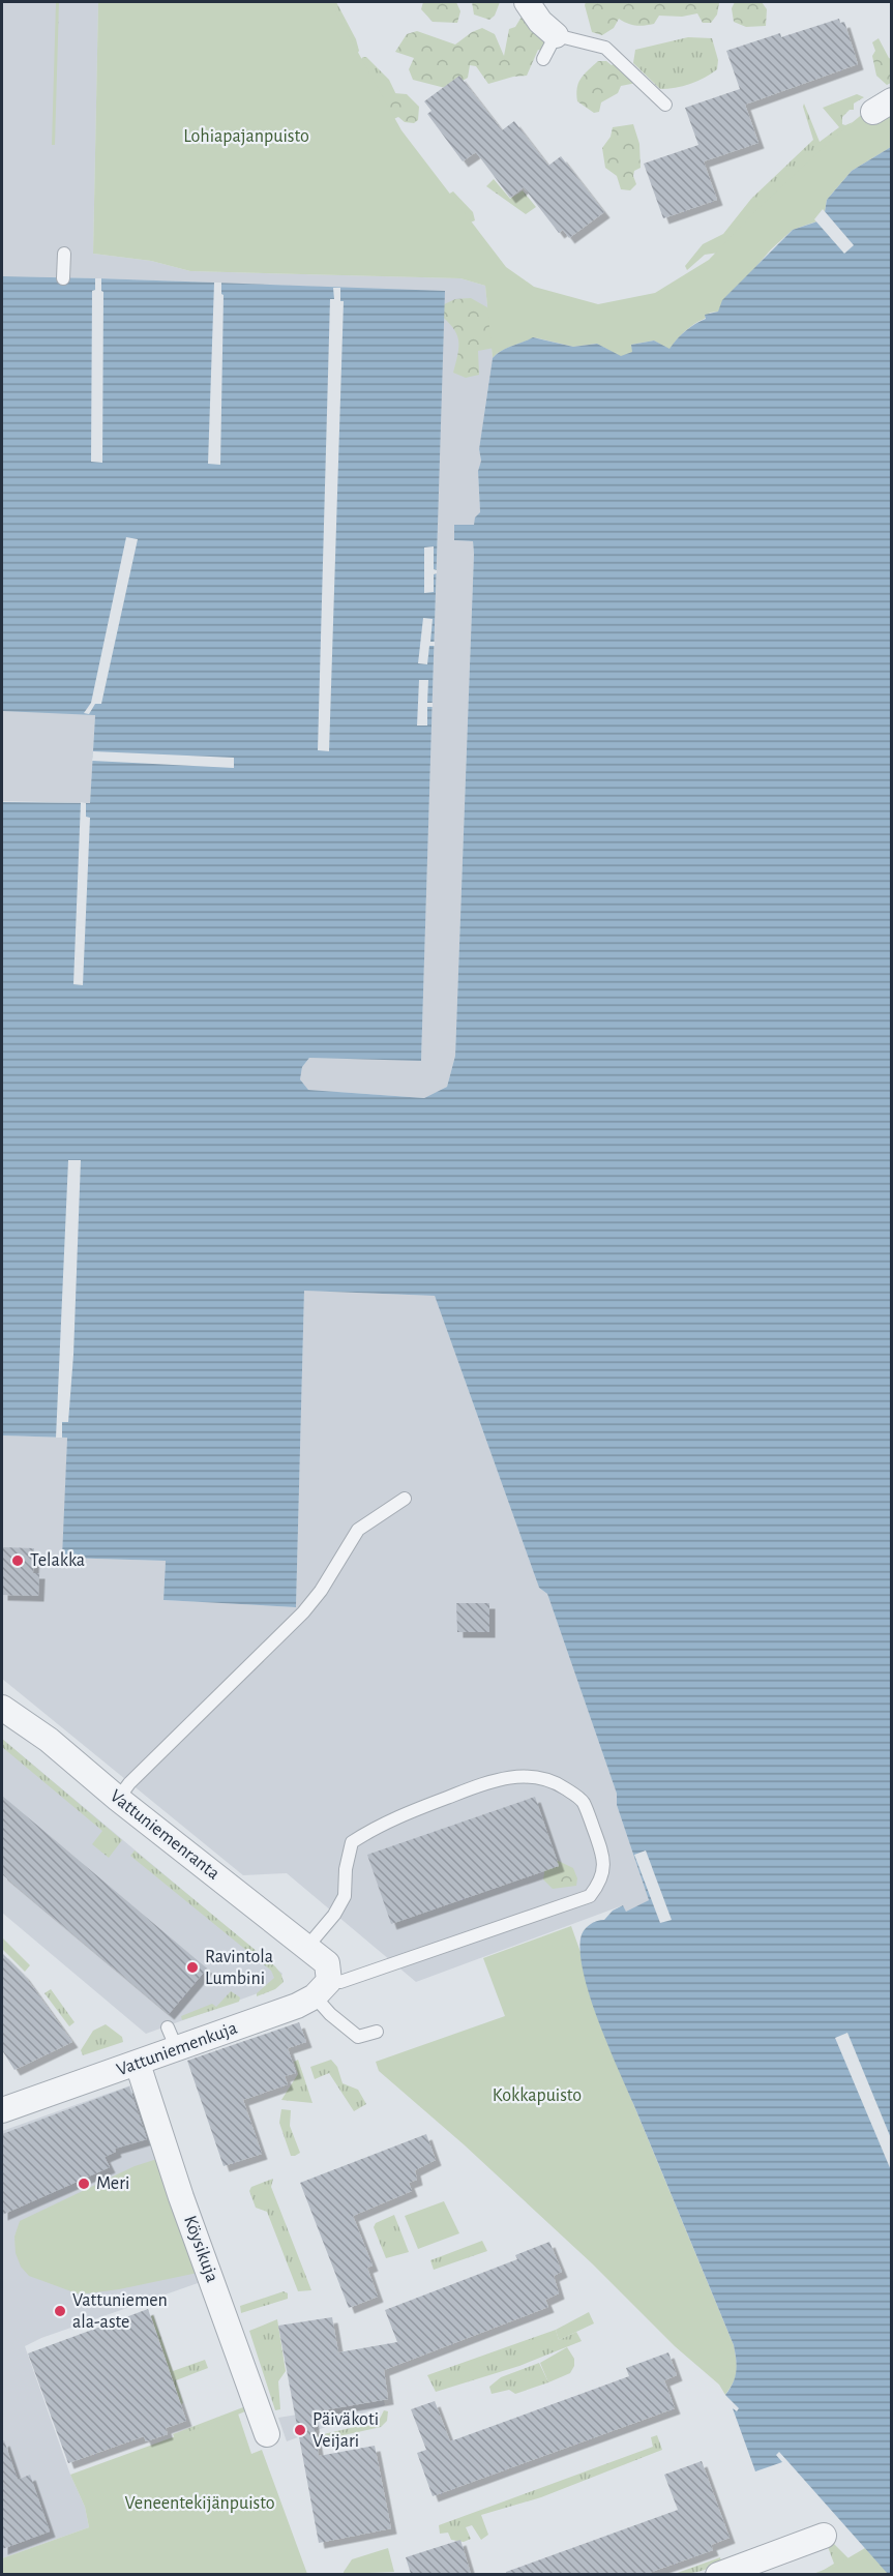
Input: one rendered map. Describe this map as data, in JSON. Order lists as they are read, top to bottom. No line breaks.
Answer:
{"streets":{"street":["Vattuniemenranta","Vattuniemenkuja","Köysikuja"]},"crossings":[["Vattuniemenranta","Vattuniemenkuja"],["Vattuniemenkuja","Köysikuja"]],"parks":["Lohiapajanpuisto","Kokkapuisto","Veneentekijänpuisto"],"places":["Telakka","Ravintola Lumbini","Meri","Vattuniemen ala-aste","Päiväkoti Veijari"]}
